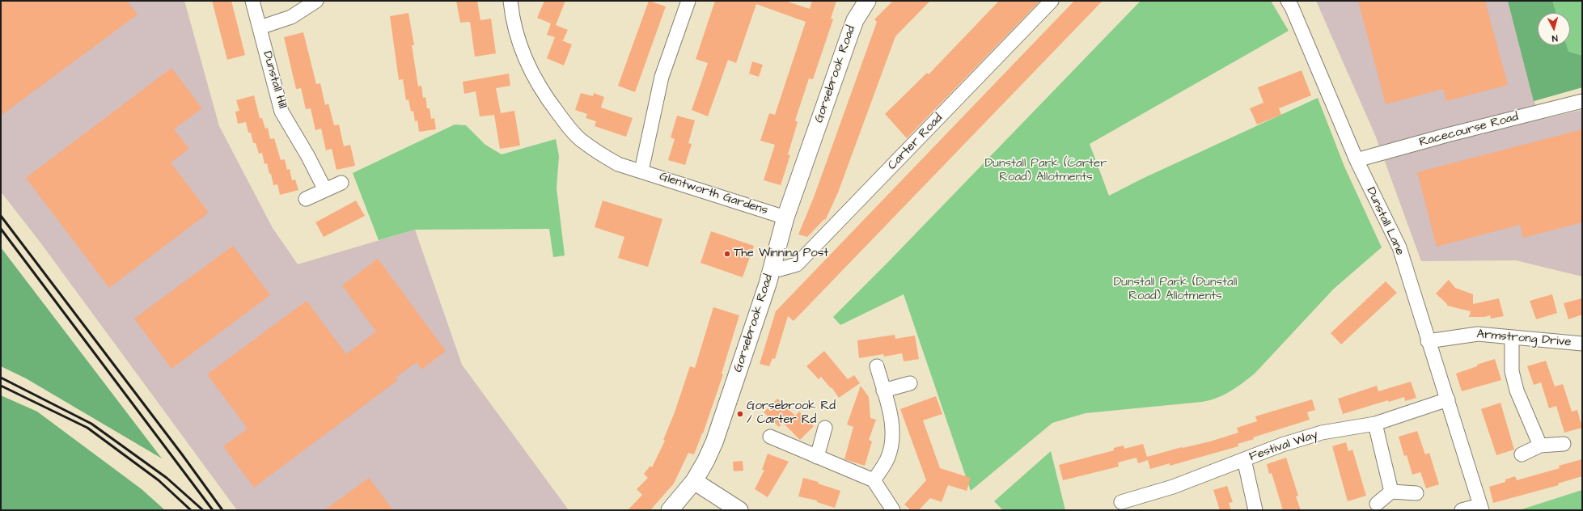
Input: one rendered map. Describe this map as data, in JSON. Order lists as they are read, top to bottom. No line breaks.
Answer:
{"streets":{"street":["Gorsebrook Road","Dunstall Hill","Racecourse Road","Carter Road","Glentworth Gardens","Dunstall Lane","Armstrong Drive","Festival Way"]},"crossings":[["Gorsebrook Road","Carter Road"],["Gorsebrook Road","Glentworth Gardens"],["Racecourse Road","Dunstall Lane"],["Dunstall Lane","Armstrong Drive"],["Dunstall Lane","Festival Way"]],"parks":["Dunstall Park (Carter Road) Allotments","Dunstall Park (Dunstall Road) Allotments"],"places":["The Winning Post","Gorsebrook Rd / Carter Rd"],"north":"bottom"}
